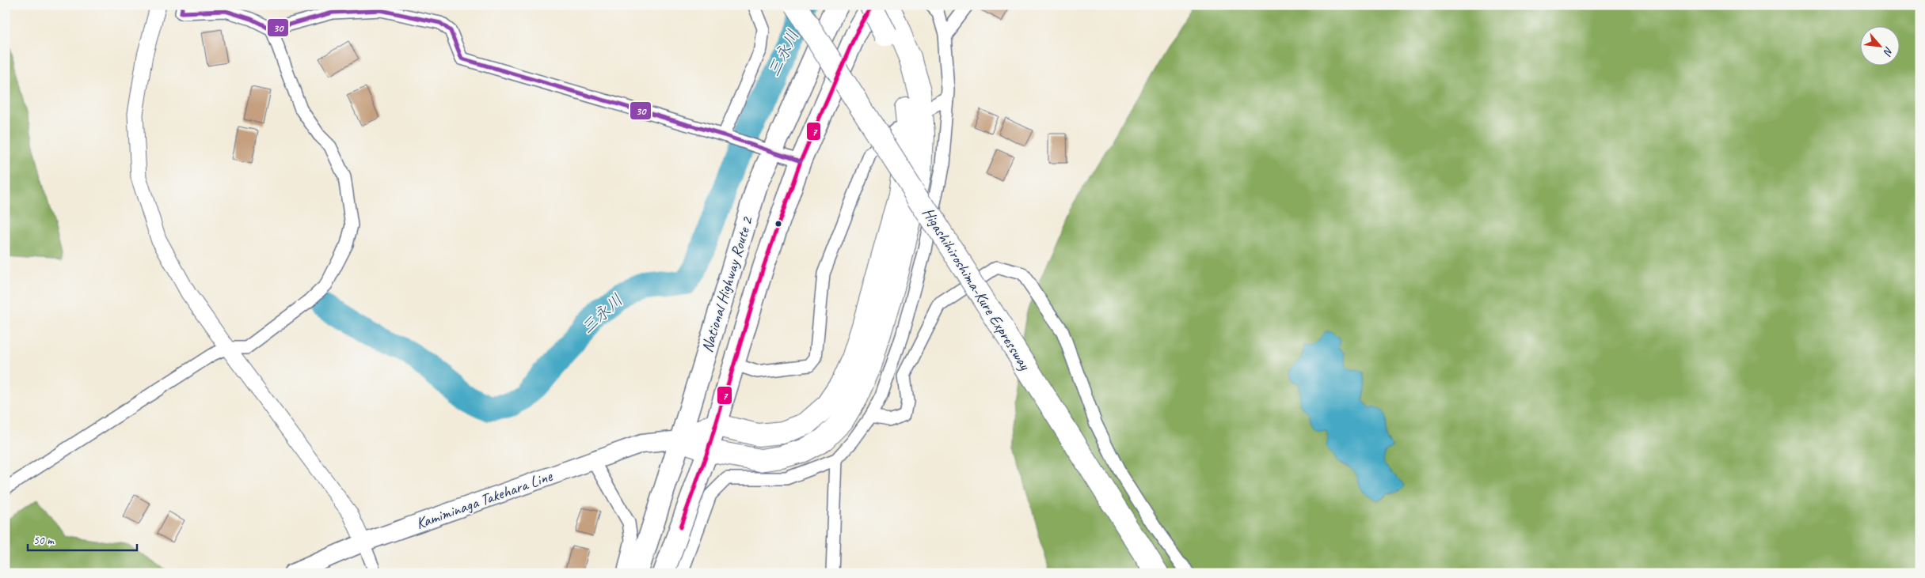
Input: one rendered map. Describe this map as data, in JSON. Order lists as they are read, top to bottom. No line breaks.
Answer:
{"streets":{"highway":["National Highway Route 2","Higashihiroshima-Kure Expressway"],"main road":["Kamiminaga Takehara Line"]},"crossings":[["National Highway Route 2","Kamiminaga Takehara Line"]],"water":["三永川"],"lines":["transit line 7","transit line 30"],"scale_bar":"50 m","north":"bottom right"}
